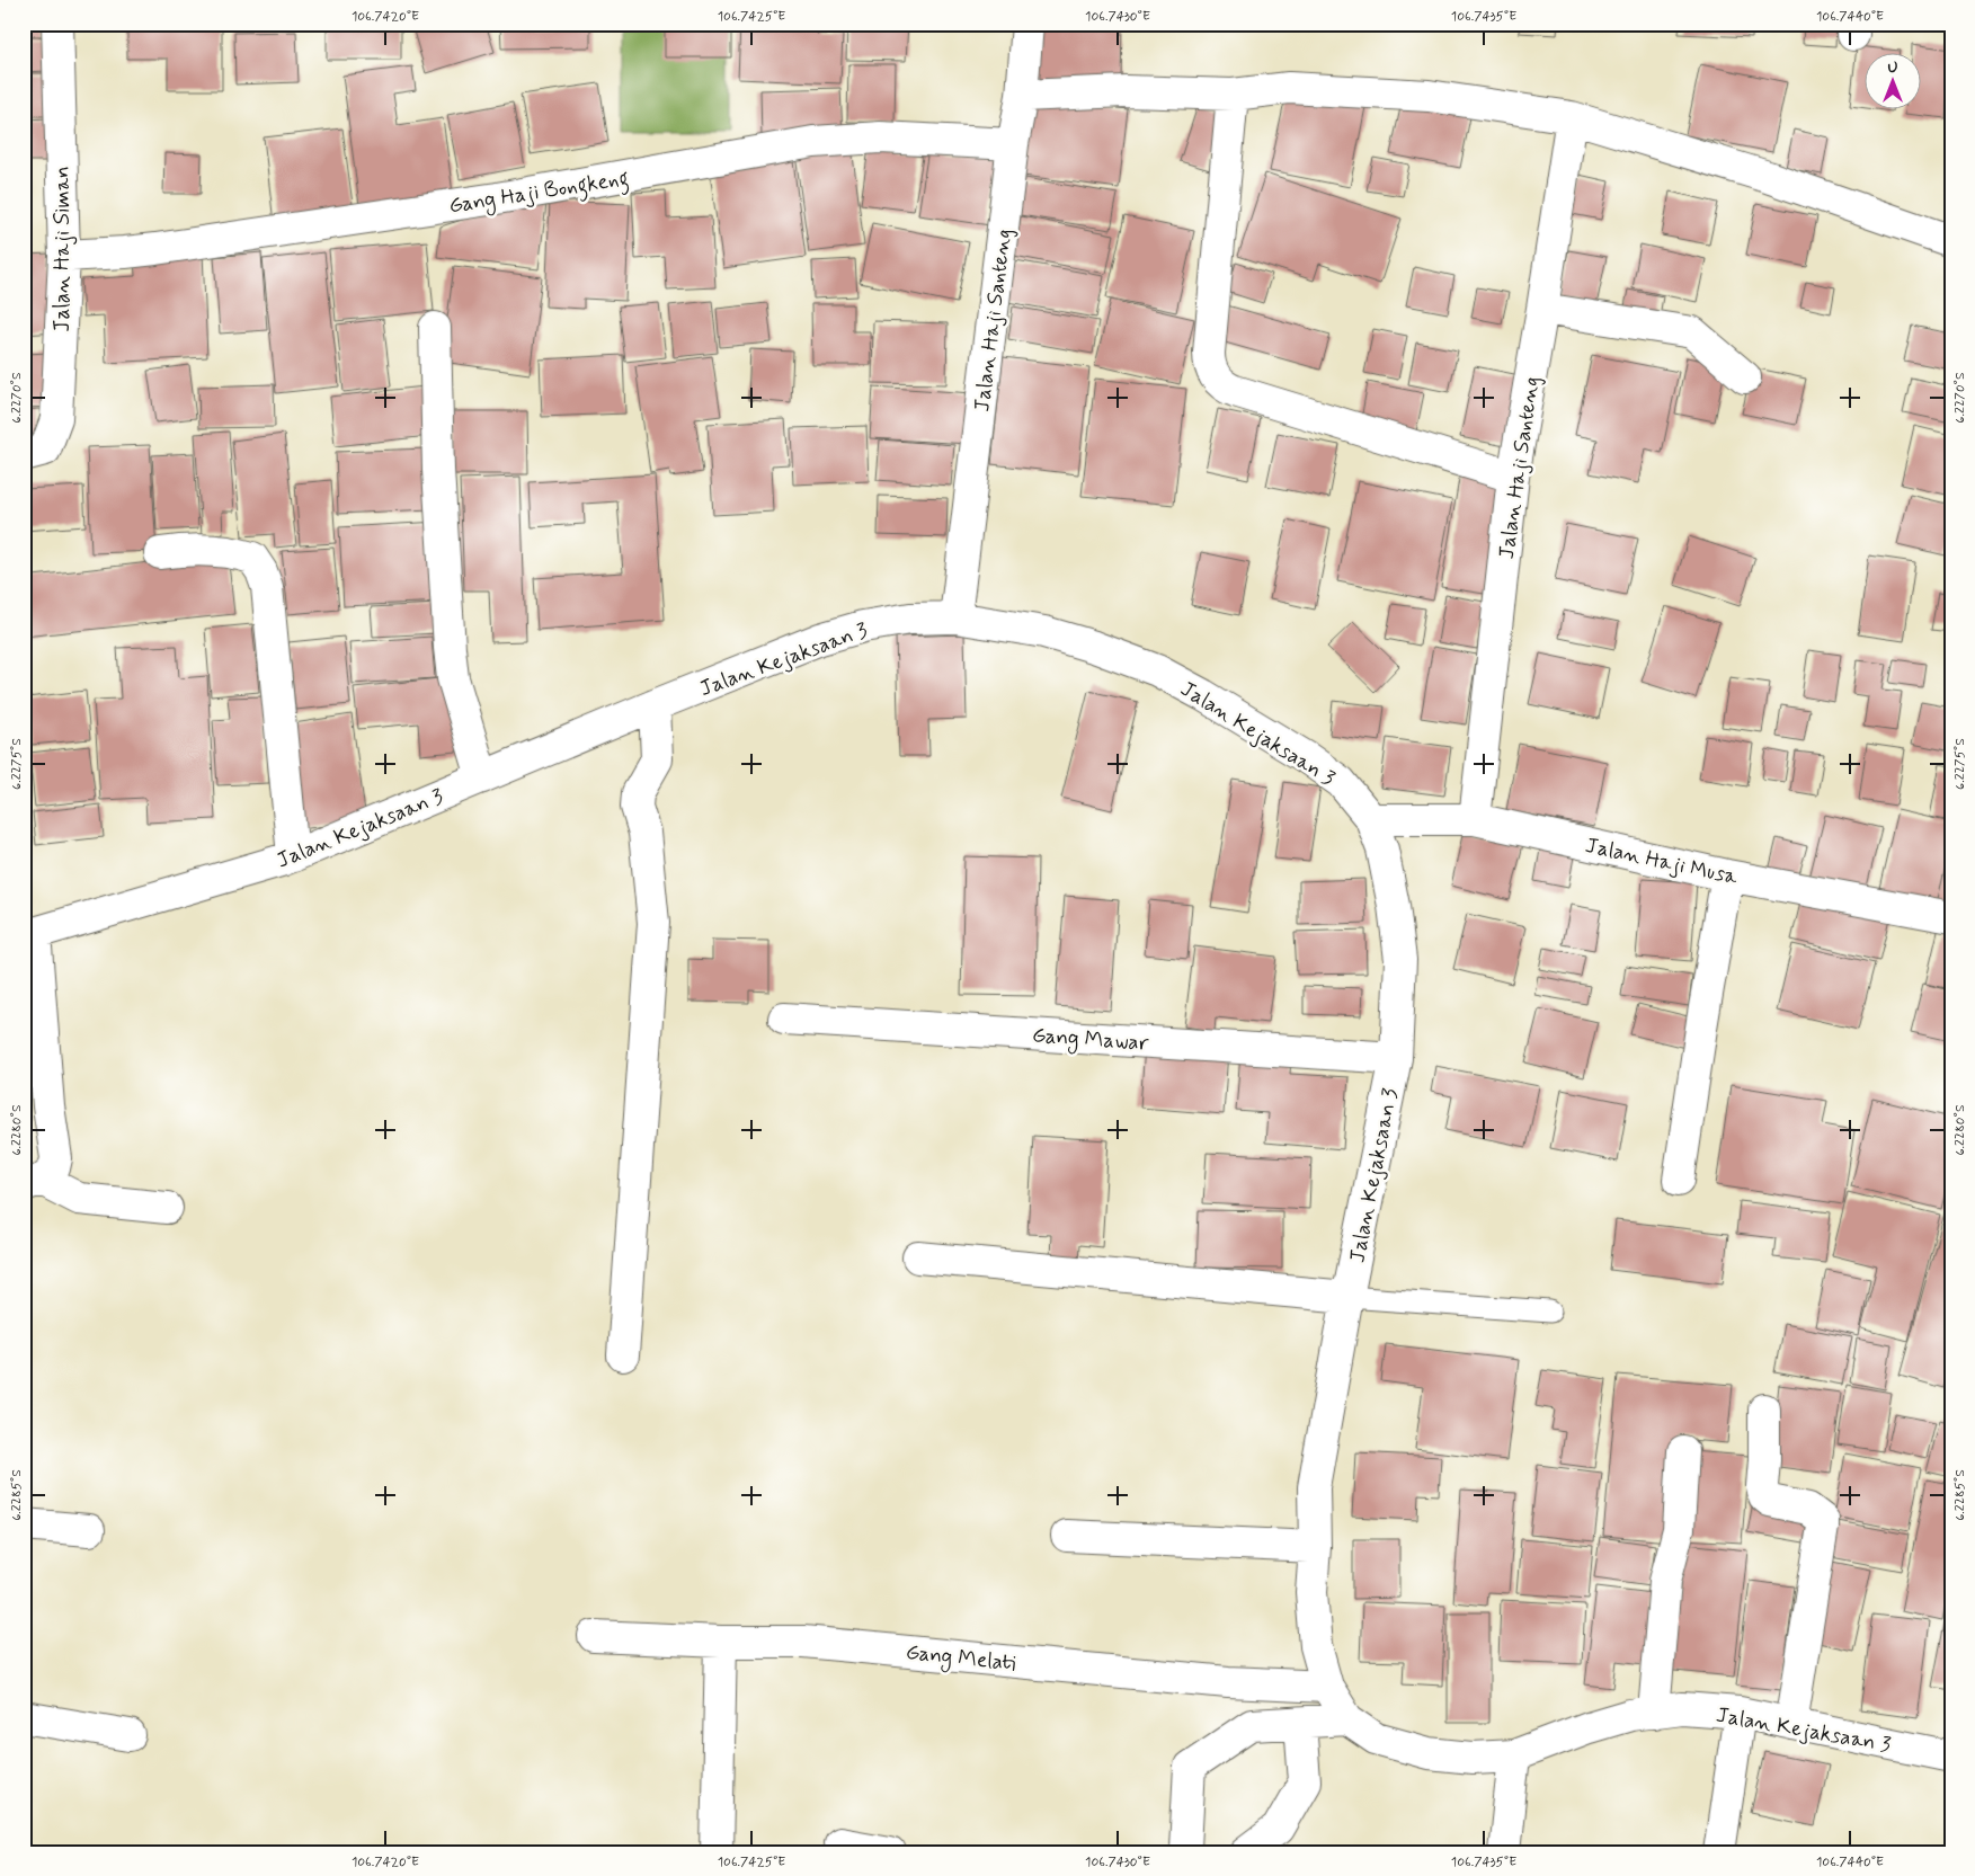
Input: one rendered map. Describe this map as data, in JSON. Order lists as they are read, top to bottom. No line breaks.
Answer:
{"streets":{"street":["Gang Haji Bongkeng","Jalan Haji Siman","Jalan Haji Santeng","Jalan Kejaksaan 3","Jalan Haji Musa","Gang Mawar","Gang Melati"]},"crossings":[["Gang Haji Bongkeng","Jalan Haji Siman"],["Gang Haji Bongkeng","Jalan Haji Santeng"],["Jalan Haji Santeng","Jalan Kejaksaan 3"],["Jalan Haji Santeng","Jalan Haji Musa"],["Jalan Kejaksaan 3","Jalan Haji Musa"],["Jalan Kejaksaan 3","Gang Mawar"],["Jalan Kejaksaan 3","Gang Melati"]],"north":"top","coordinates":["106.7420°E","106.7425°E","106.7430°E","106.7435°E","106.7440°E","6.2270°S","6.2275°S","6.2280°S","6.2285°S"]}
